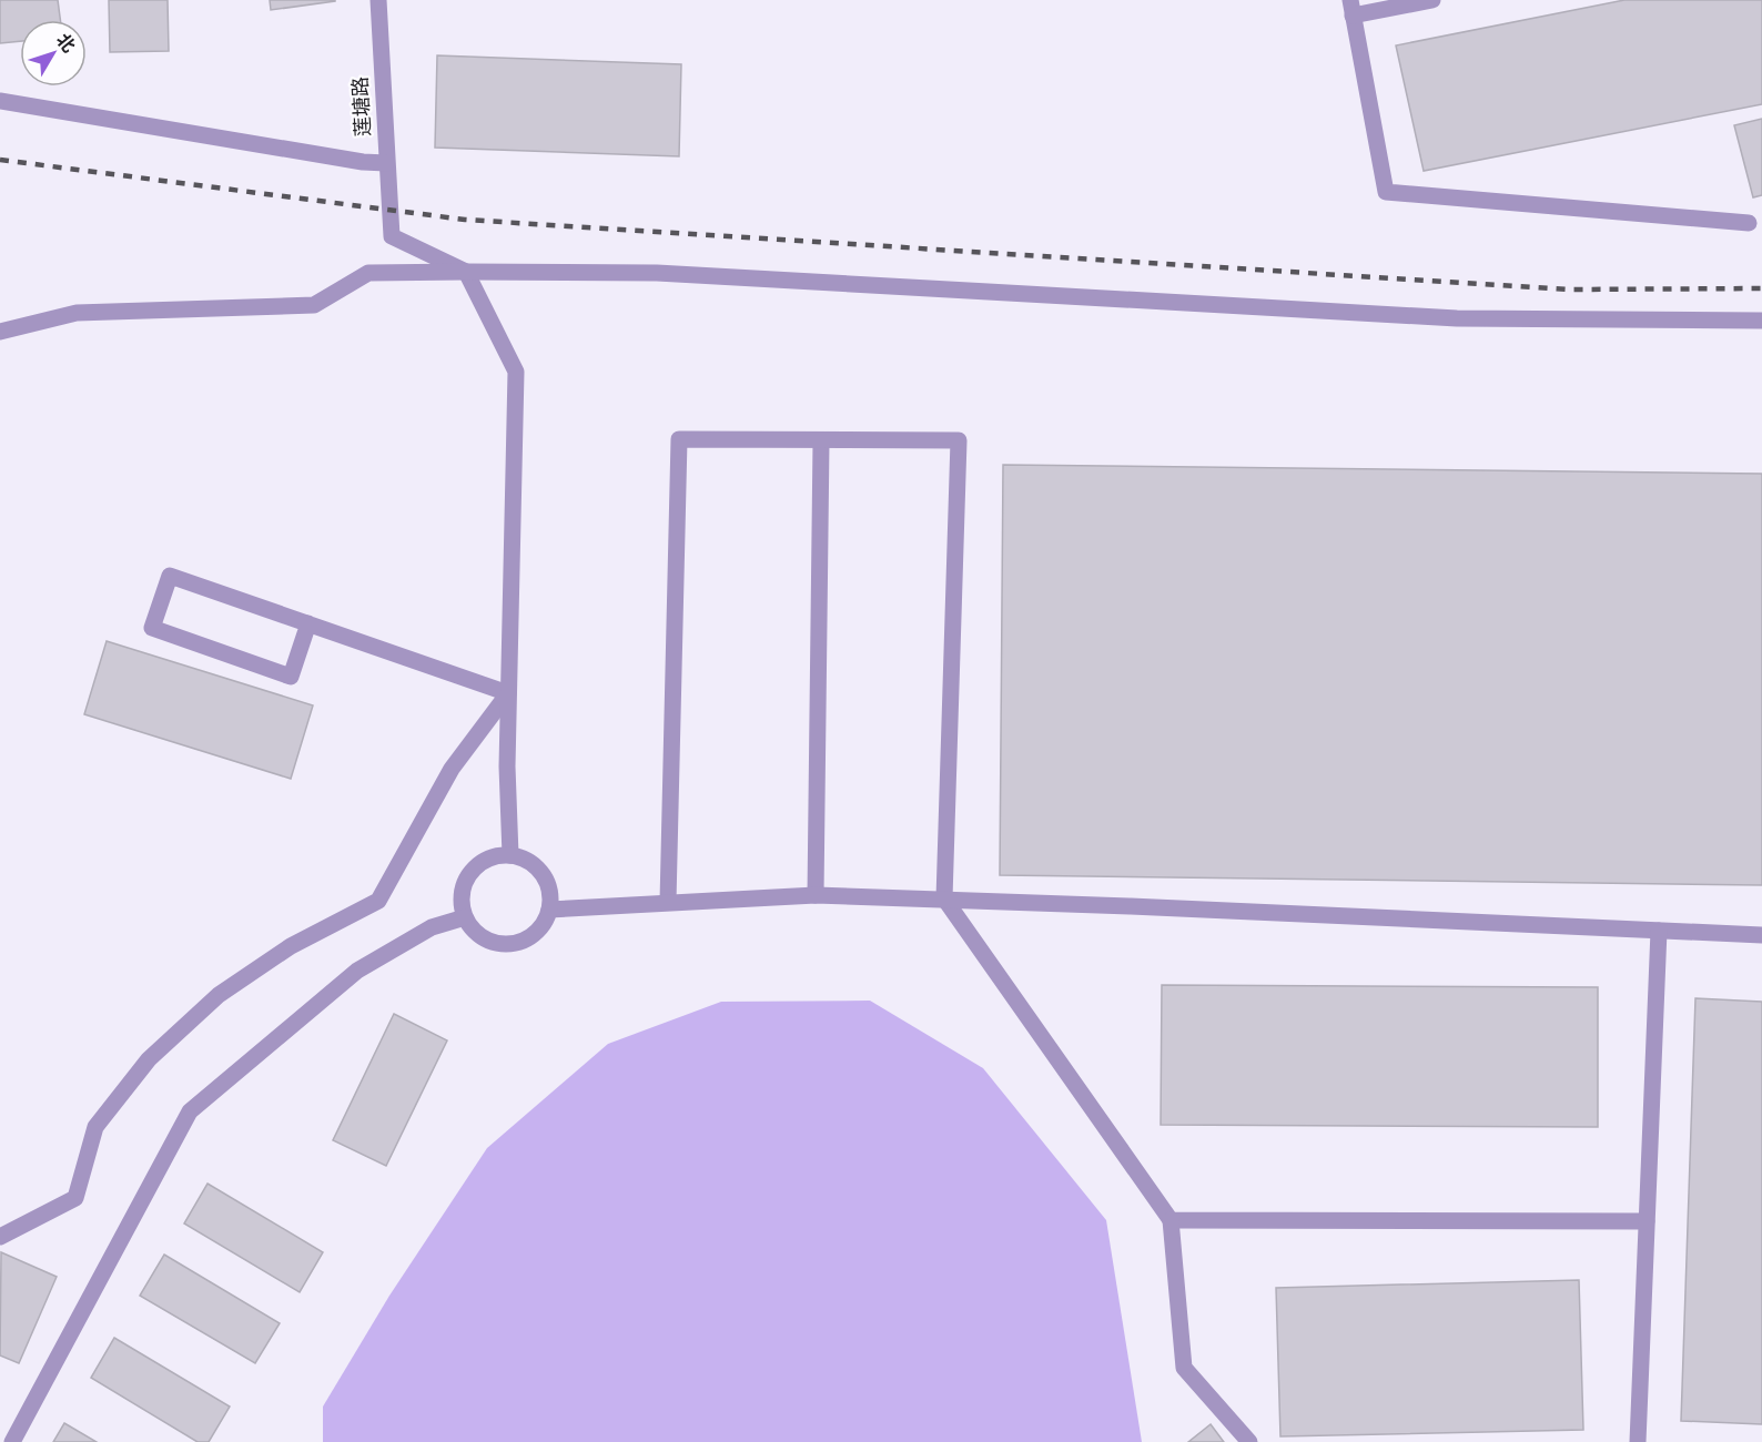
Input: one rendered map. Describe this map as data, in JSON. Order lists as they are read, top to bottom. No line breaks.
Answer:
{"streets":{"street":["莲塘路"]},"north":"top right"}
